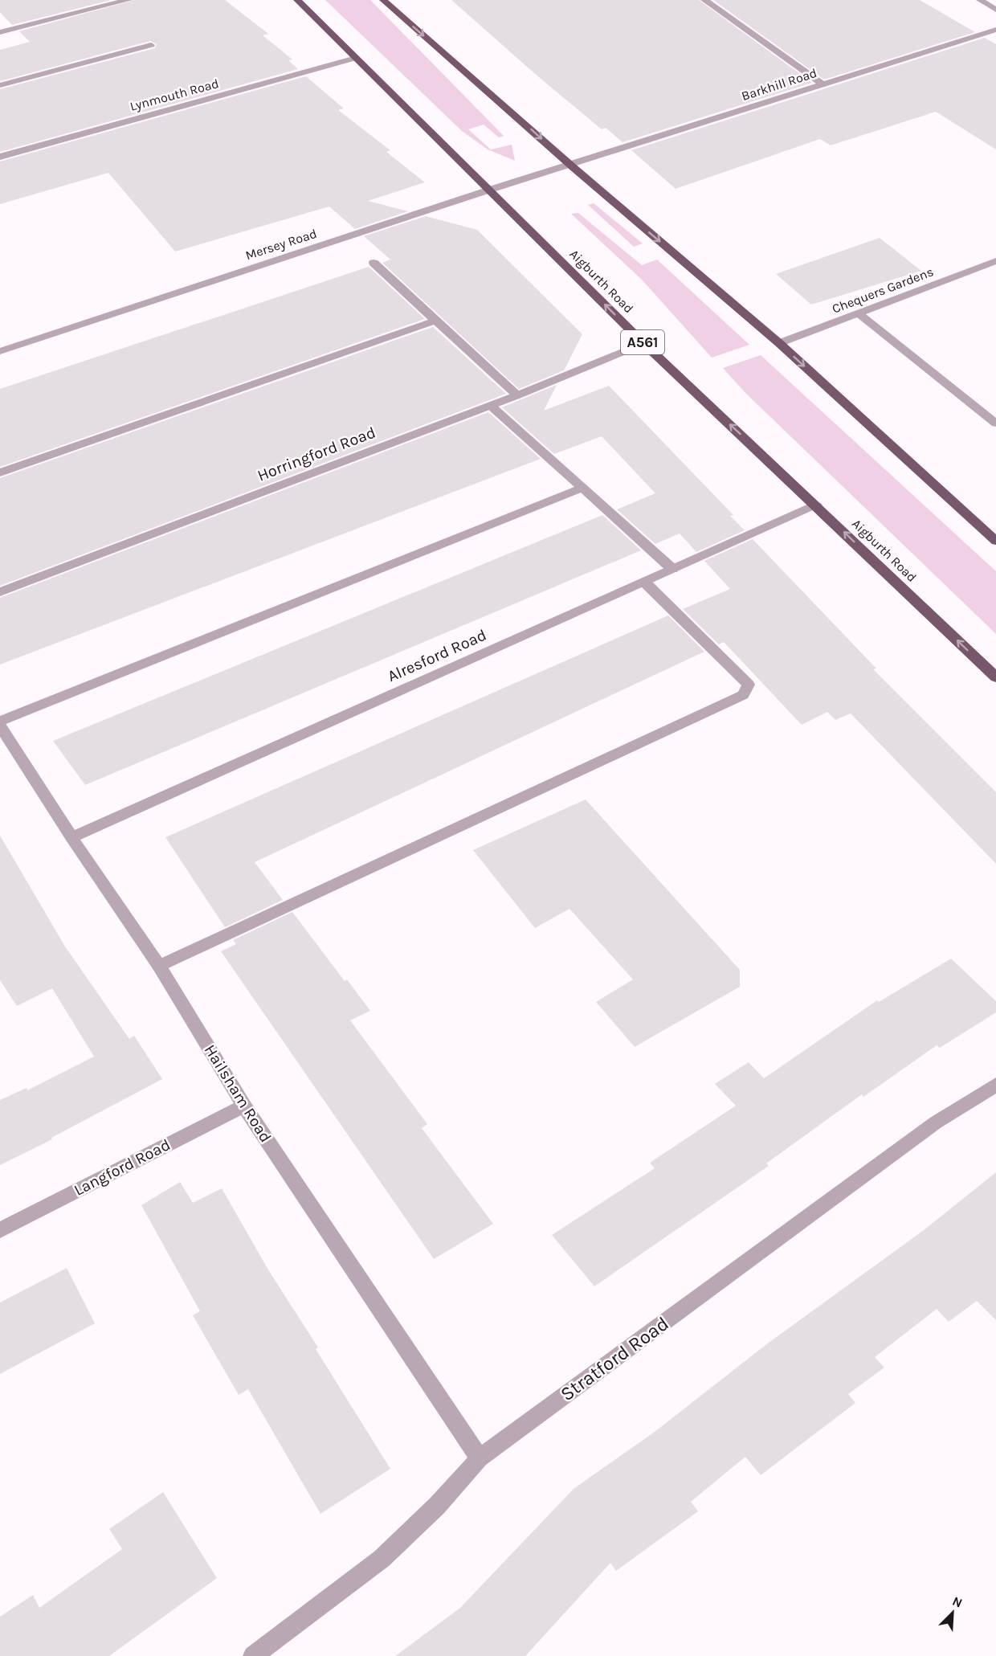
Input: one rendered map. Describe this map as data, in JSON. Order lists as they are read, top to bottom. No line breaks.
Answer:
{"streets":{"highway":["Aigburth Road","A561"],"street":["Barkhill Road","Lynmouth Road","Mersey Road","Chequers Gardens","Horringford Road","Alresford Road","Hailsham Road","Langford Road","Stratford Road"]},"crossings":[["Barkhill Road","Mersey Road"],["Lynmouth Road","Aigburth Road"],["Mersey Road","Aigburth Road"],["Aigburth Road","Horringford Road"],["Aigburth Road","Alresford Road"],["Alresford Road","Hailsham Road"],["Hailsham Road","Langford Road"],["Hailsham Road","Stratford Road"]],"north":"top right"}
